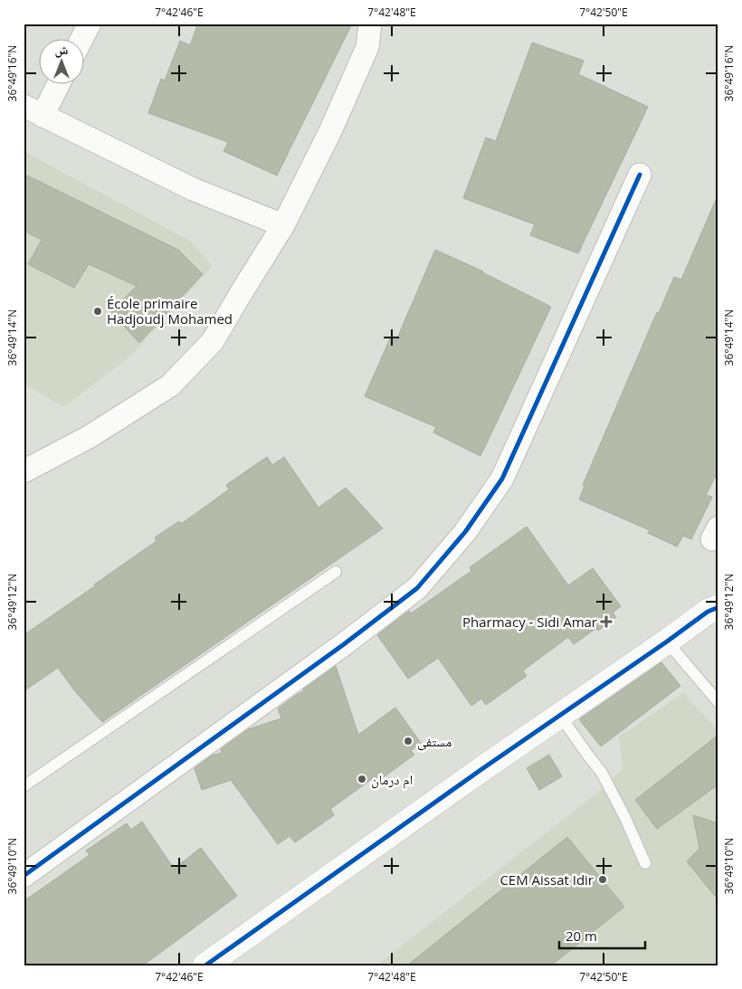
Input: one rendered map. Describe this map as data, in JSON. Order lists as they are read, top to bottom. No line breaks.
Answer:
{"places":{"other":["École primaire Hadjoudj Mohamed","مستفى","ام درمان","CEM Aissat Idir"],"health":["Pharmacy - Sidi Amar"]},"scale_bar":"20 m","north":"top","coordinates":["7°42'46\"E","7°42'48\"E","7°42'50\"E","36°49'16\"N","36°49'14\"N","36°49'12\"N","36°49'10\"N"]}
